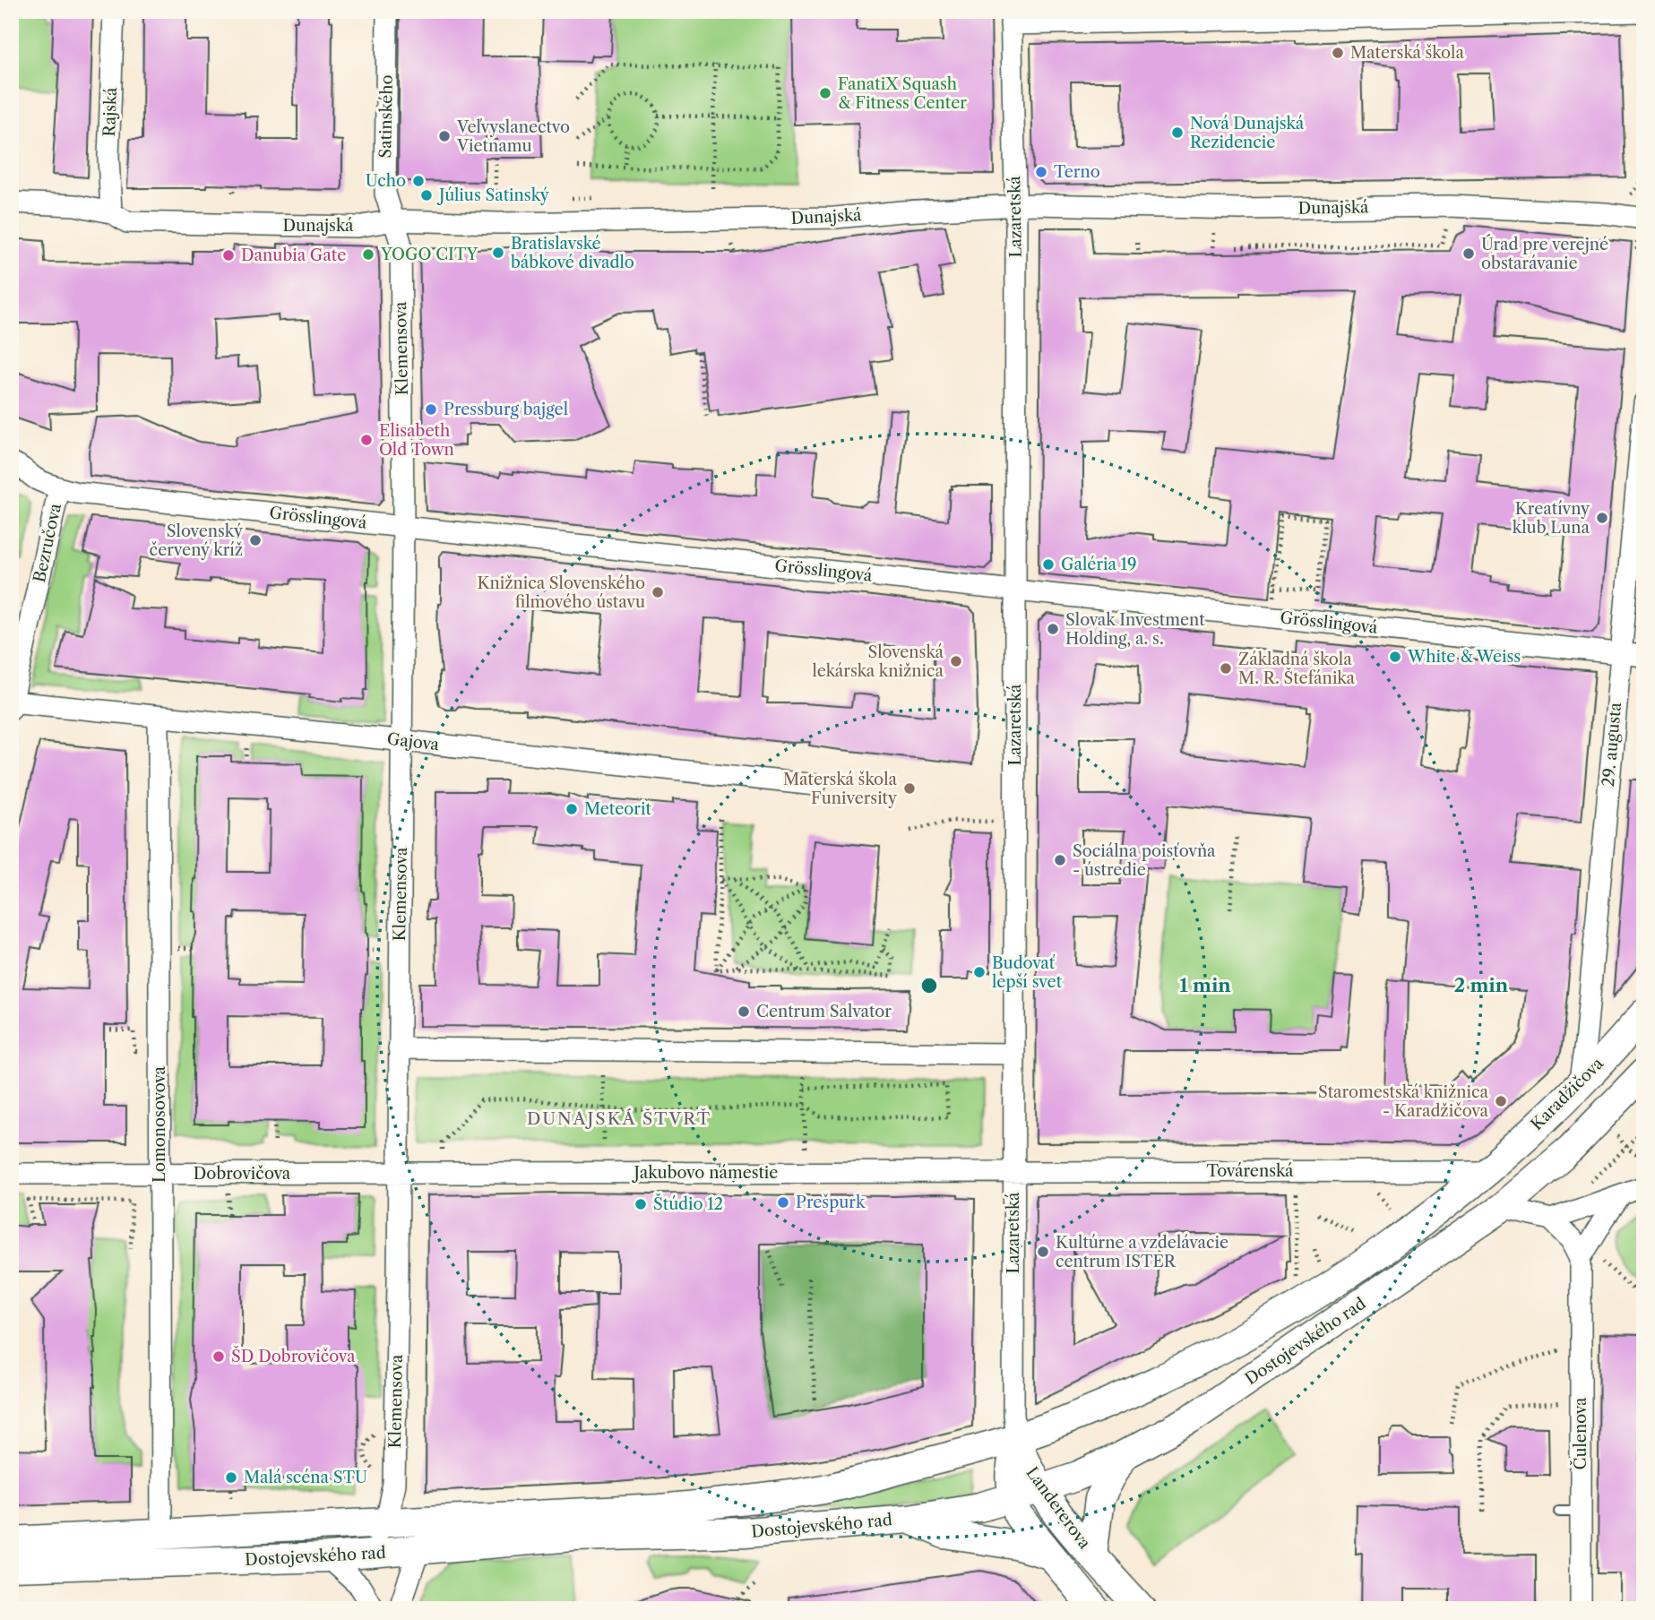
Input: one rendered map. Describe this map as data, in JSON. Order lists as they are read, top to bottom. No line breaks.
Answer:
{"streets":{"main road":["Karadžičova","Dostojevského rad","Landererova"],"street":["Rajská","Satinského","Dunajská","Lazaretská","Klemensova","Grösslingová","Bezručova","Gajova","29. augusta","Lomonosovova","Továrenská","Jakubovo námestie","Dobrovičova","Čulenova"]},"crossings":[["Rajská","Dunajská"],["Satinského","Dunajská"],["Satinského","Klemensova"],["Dunajská","Lazaretská"],["Dunajská","Klemensova"],["Lazaretská","Grösslingová"],["Lazaretská","Továrenská"],["Lazaretská","Jakubovo námestie"],["Lazaretská","Dostojevského rad"],["Lazaretská","Landererova"],["Klemensova","Grösslingová"],["Klemensova","Gajova"],["Klemensova","Jakubovo námestie"],["Klemensova","Dobrovičova"],["Klemensova","Dostojevského rad"],["Grösslingová","Bezručova"],["Grösslingová","29. augusta"],["Bezručova","Gajova"],["Gajova","Lomonosovova"],["29. augusta","Karadžičova"],["Karadžičova","Továrenská"],["Karadžičova","Dostojevského rad"],["Lomonosovova","Dobrovičova"],["Lomonosovova","Dostojevského rad"],["Továrenská","Jakubovo námestie"],["Továrenská","Dostojevského rad"],["Jakubovo námestie","Dobrovičova"],["Dostojevského rad","Landererova"]],"districts":["DUNAJSKÁ ŠTVRŤ"],"places":["Materská škola","FanatiX Squash & Fitness Center","Nová Dunajská Rezidencie","Veľvyslanectvo Vietnamu","Terno","Ucho","Július Satinský","Bratislavské bábkové divadlo","Úrad pre verejné obstarávanie","YOGO CITY","Danubia Gate","Pressburg bajgel","Elisabeth Old Town","Kreatívny klub Luna","Slovenský červený kríž","Galéria 19","Knižnica Slovenského filmového ústavu","Slovak Investment Holding, a. s.","White & Weiss","Slovenská lekárska knižnica","Základná škola M. R. Štefánika","Materská škola Funiversity","Meteorit","Sociálna poisťovňa - ústredie","Budovať lepší svet","Centrum Salvator","Staromestská knižnica - Karadžičova","Prešpurk","Štúdio 12","Kultúrne a vzdelávacie centrum ISTER","ŠD Dobrovičova","Malá scéna STU"],"rings":["1 min","2 min"]}
